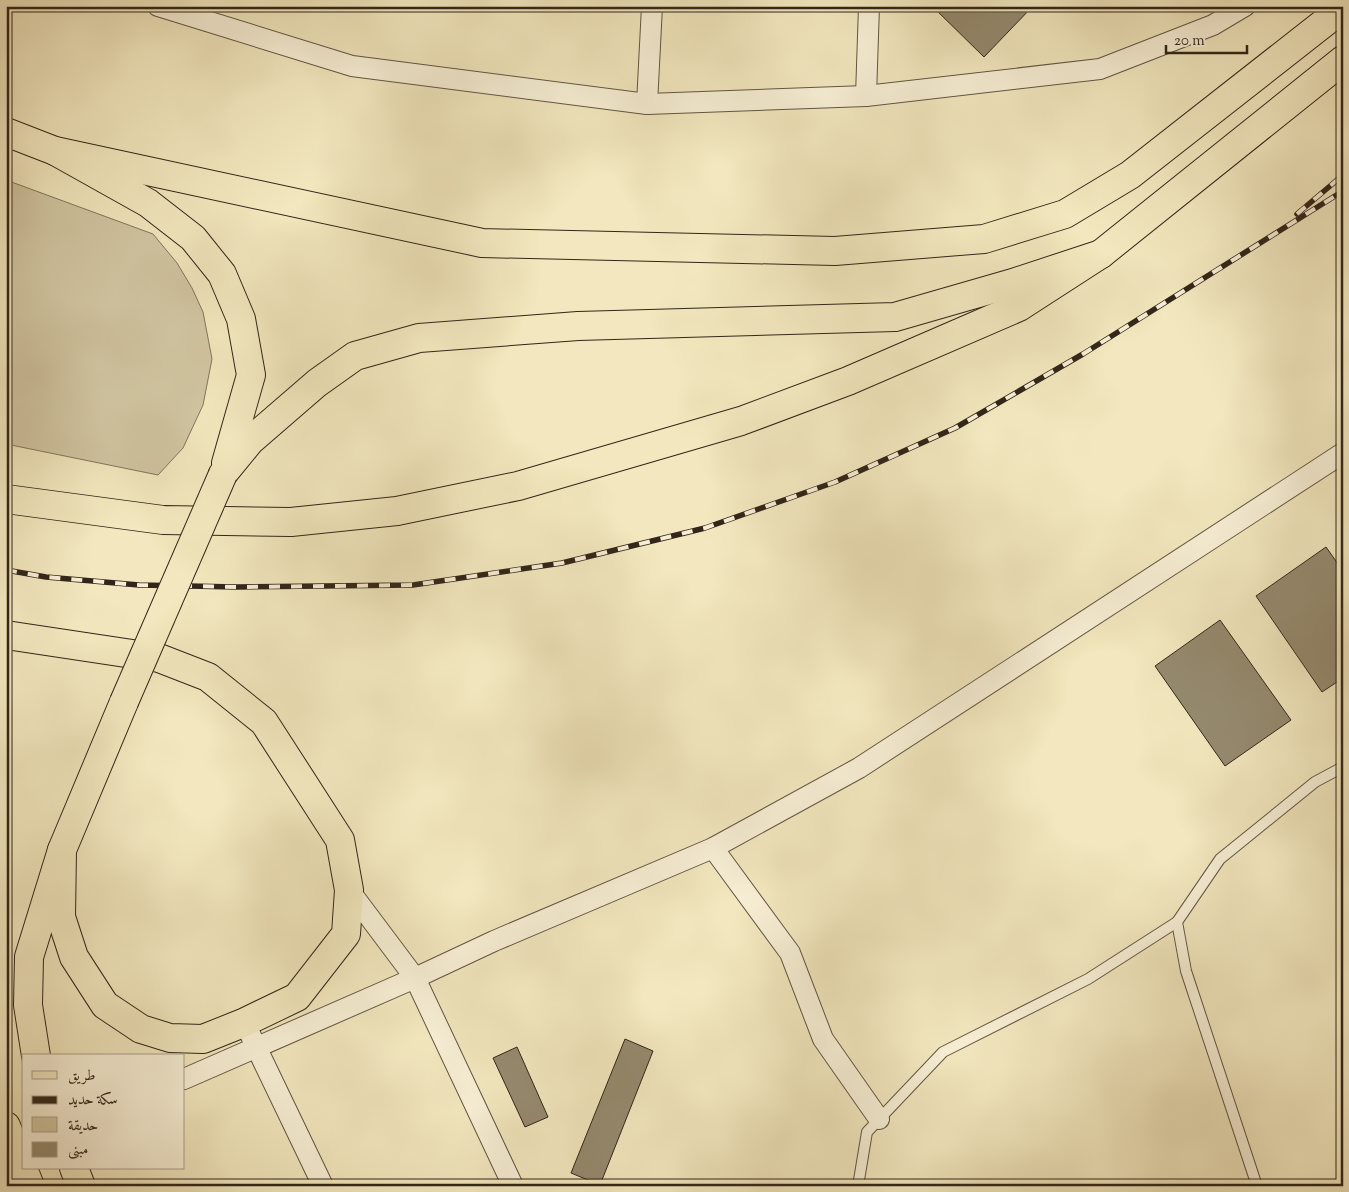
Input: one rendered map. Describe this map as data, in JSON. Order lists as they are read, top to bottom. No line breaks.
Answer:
{"legend":["طريق","سكة حديد","حديقة","مبنى"],"scale_bar":"20 m"}
